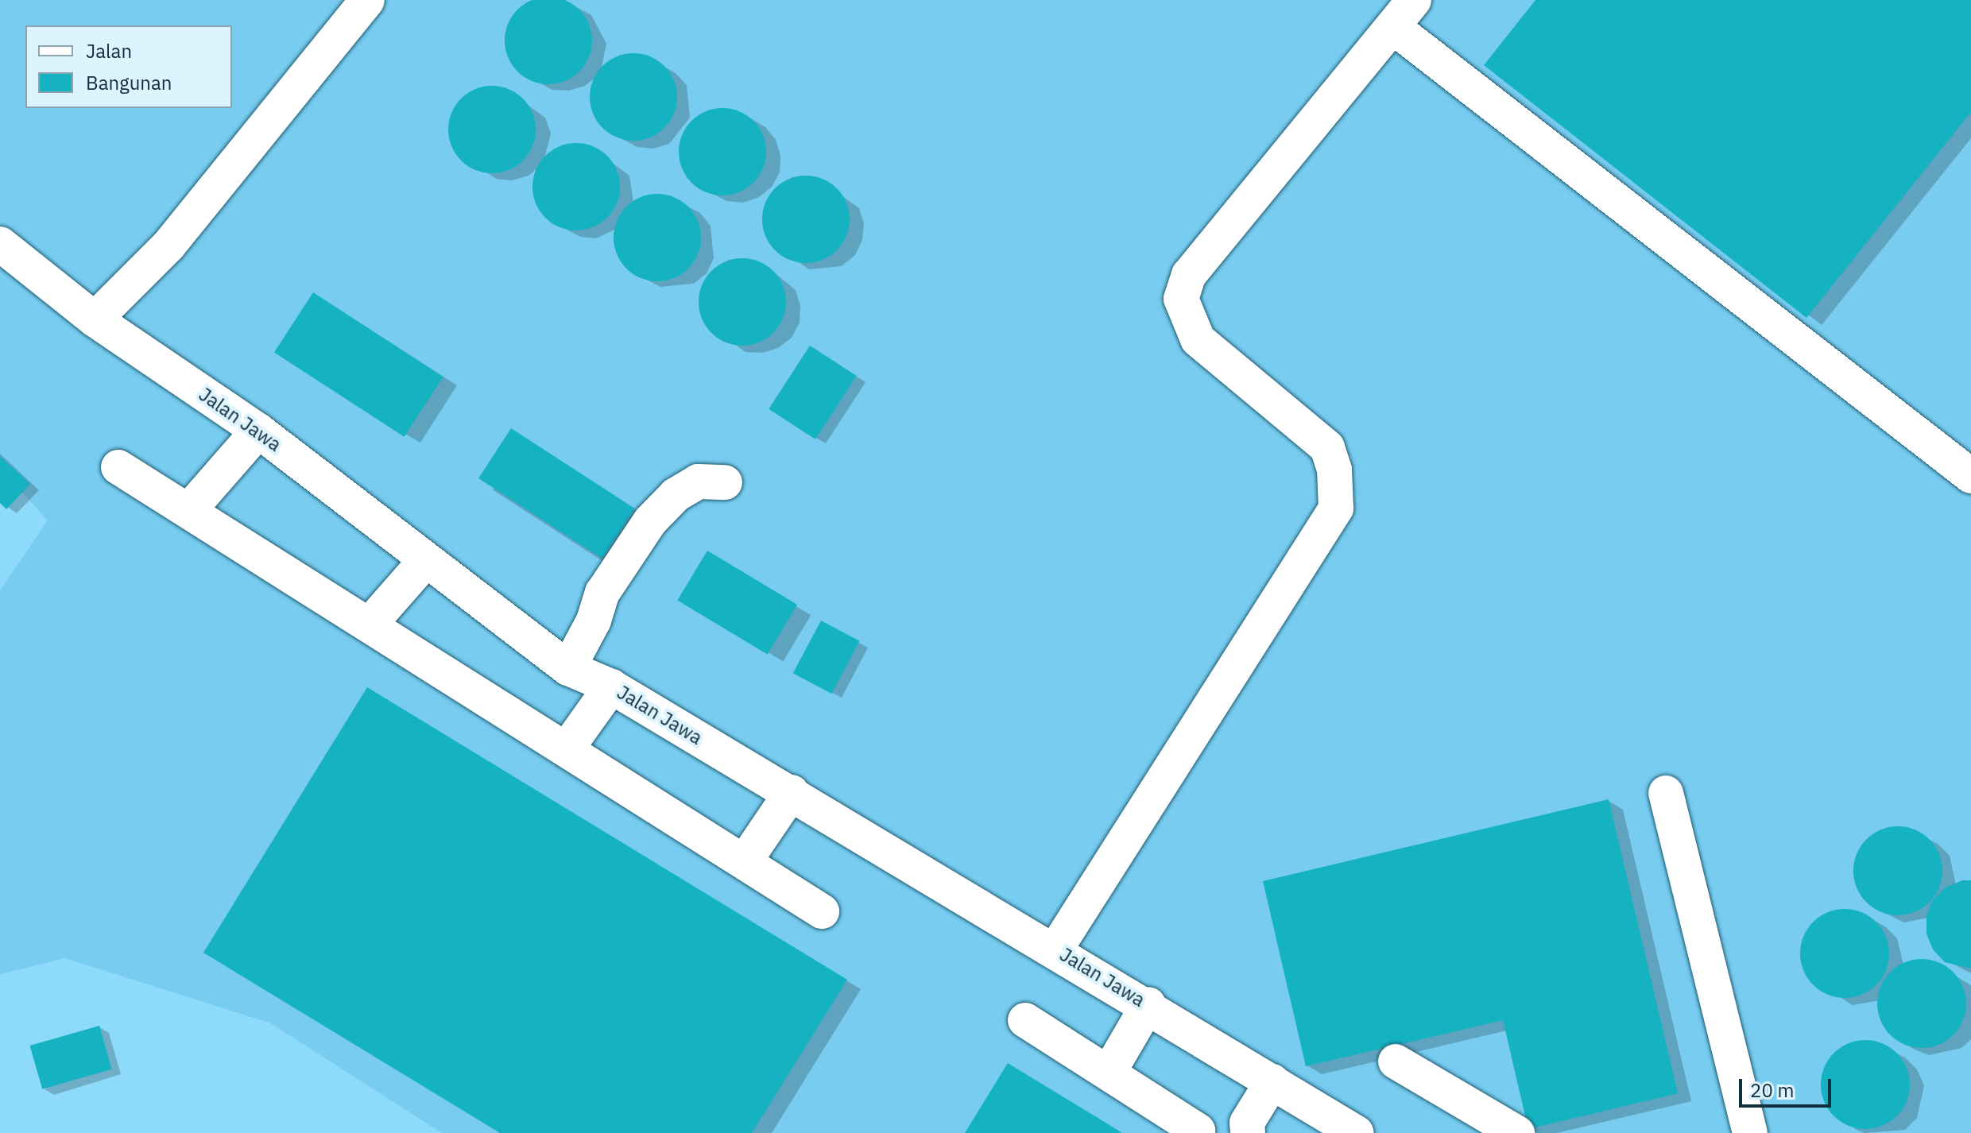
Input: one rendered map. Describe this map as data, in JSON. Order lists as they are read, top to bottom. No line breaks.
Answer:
{"streets":{"street":["Jalan Jawa"]},"legend":["Jalan","Bangunan"],"scale_bar":"20 m"}
